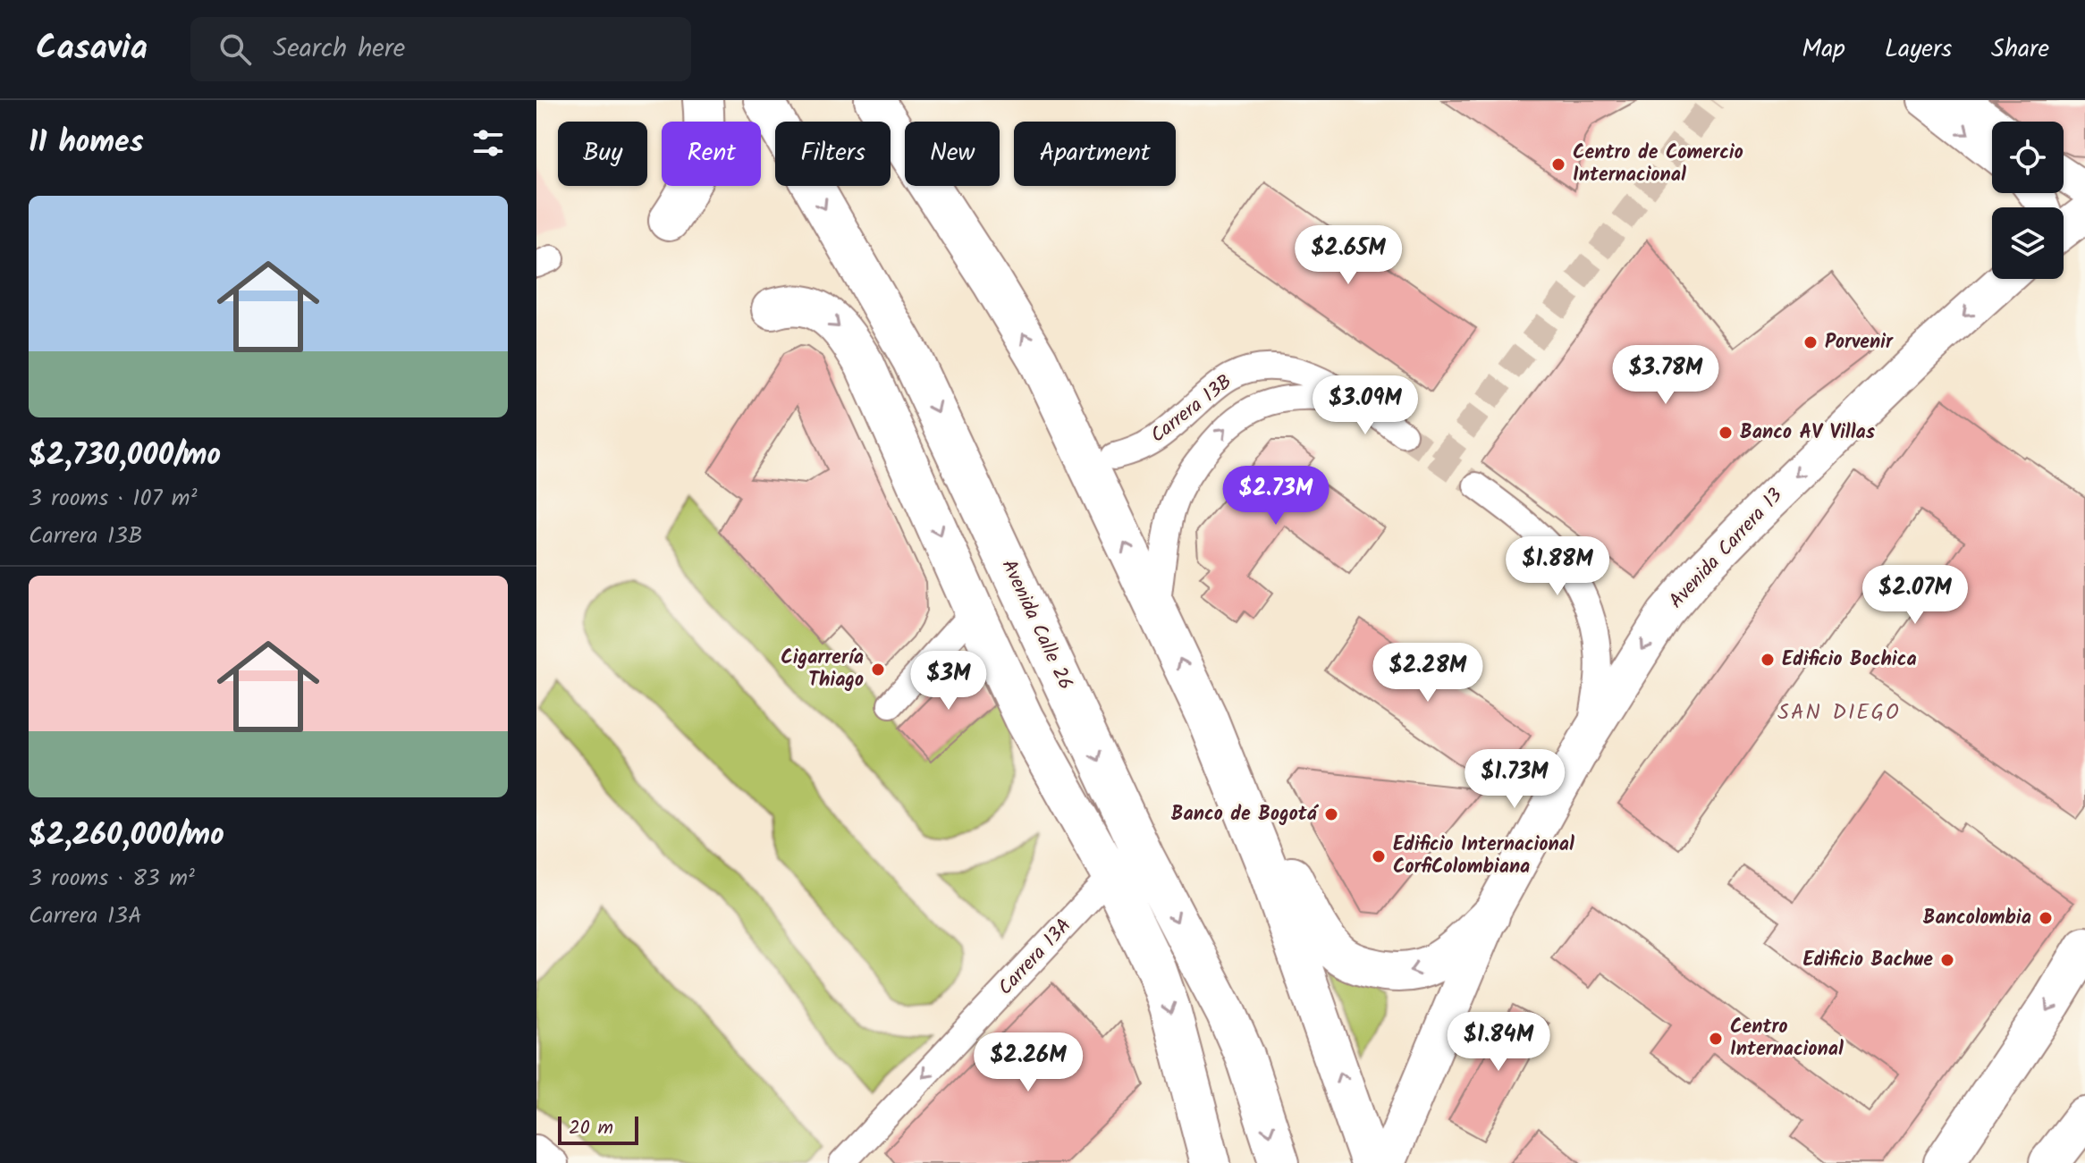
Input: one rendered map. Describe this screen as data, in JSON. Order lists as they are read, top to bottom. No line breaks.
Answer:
{"streets":{"main road":["Avenida Carrera 13","Avenida Calle 26"],"street":["Carrera 13B","Carrera 13A"]},"one_way":["Carrera 13B","Avenida Carrera 13","Carrera 13A"],"districts":["SAN DIEGO"],"places":["Centro de Comercio Internacional","Porvenir","Banco AV Villas","Edificio Bochica","Cigarrería Thiago","Banco de Bogotá","Edificio Internacional CorfiColombiana","Bancolombia","Edificio Bachue","Centro Internacional"],"scale_bar":"20 m","page":{"header":"Casavia","search":"Search here","nav":["Map","Layers","Share"],"heading":"11 homes","chip":["Buy","Rent","Filters","New","Apartment"],"list":[{"name":"$2,730,000/mo","note":"3 rooms · 107 m² · Carrera 13B"},{"name":"$2,260,000/mo","note":"3 rooms · 83 m² · Carrera 13A"}],"price":["$2.65M","$3.78M","$3.09M","$2.73M","$1.88M","$2.07M","$2.28M","$3M","$1.73M","$1.84M","$2.26M"],"scale":"20 m"}}
